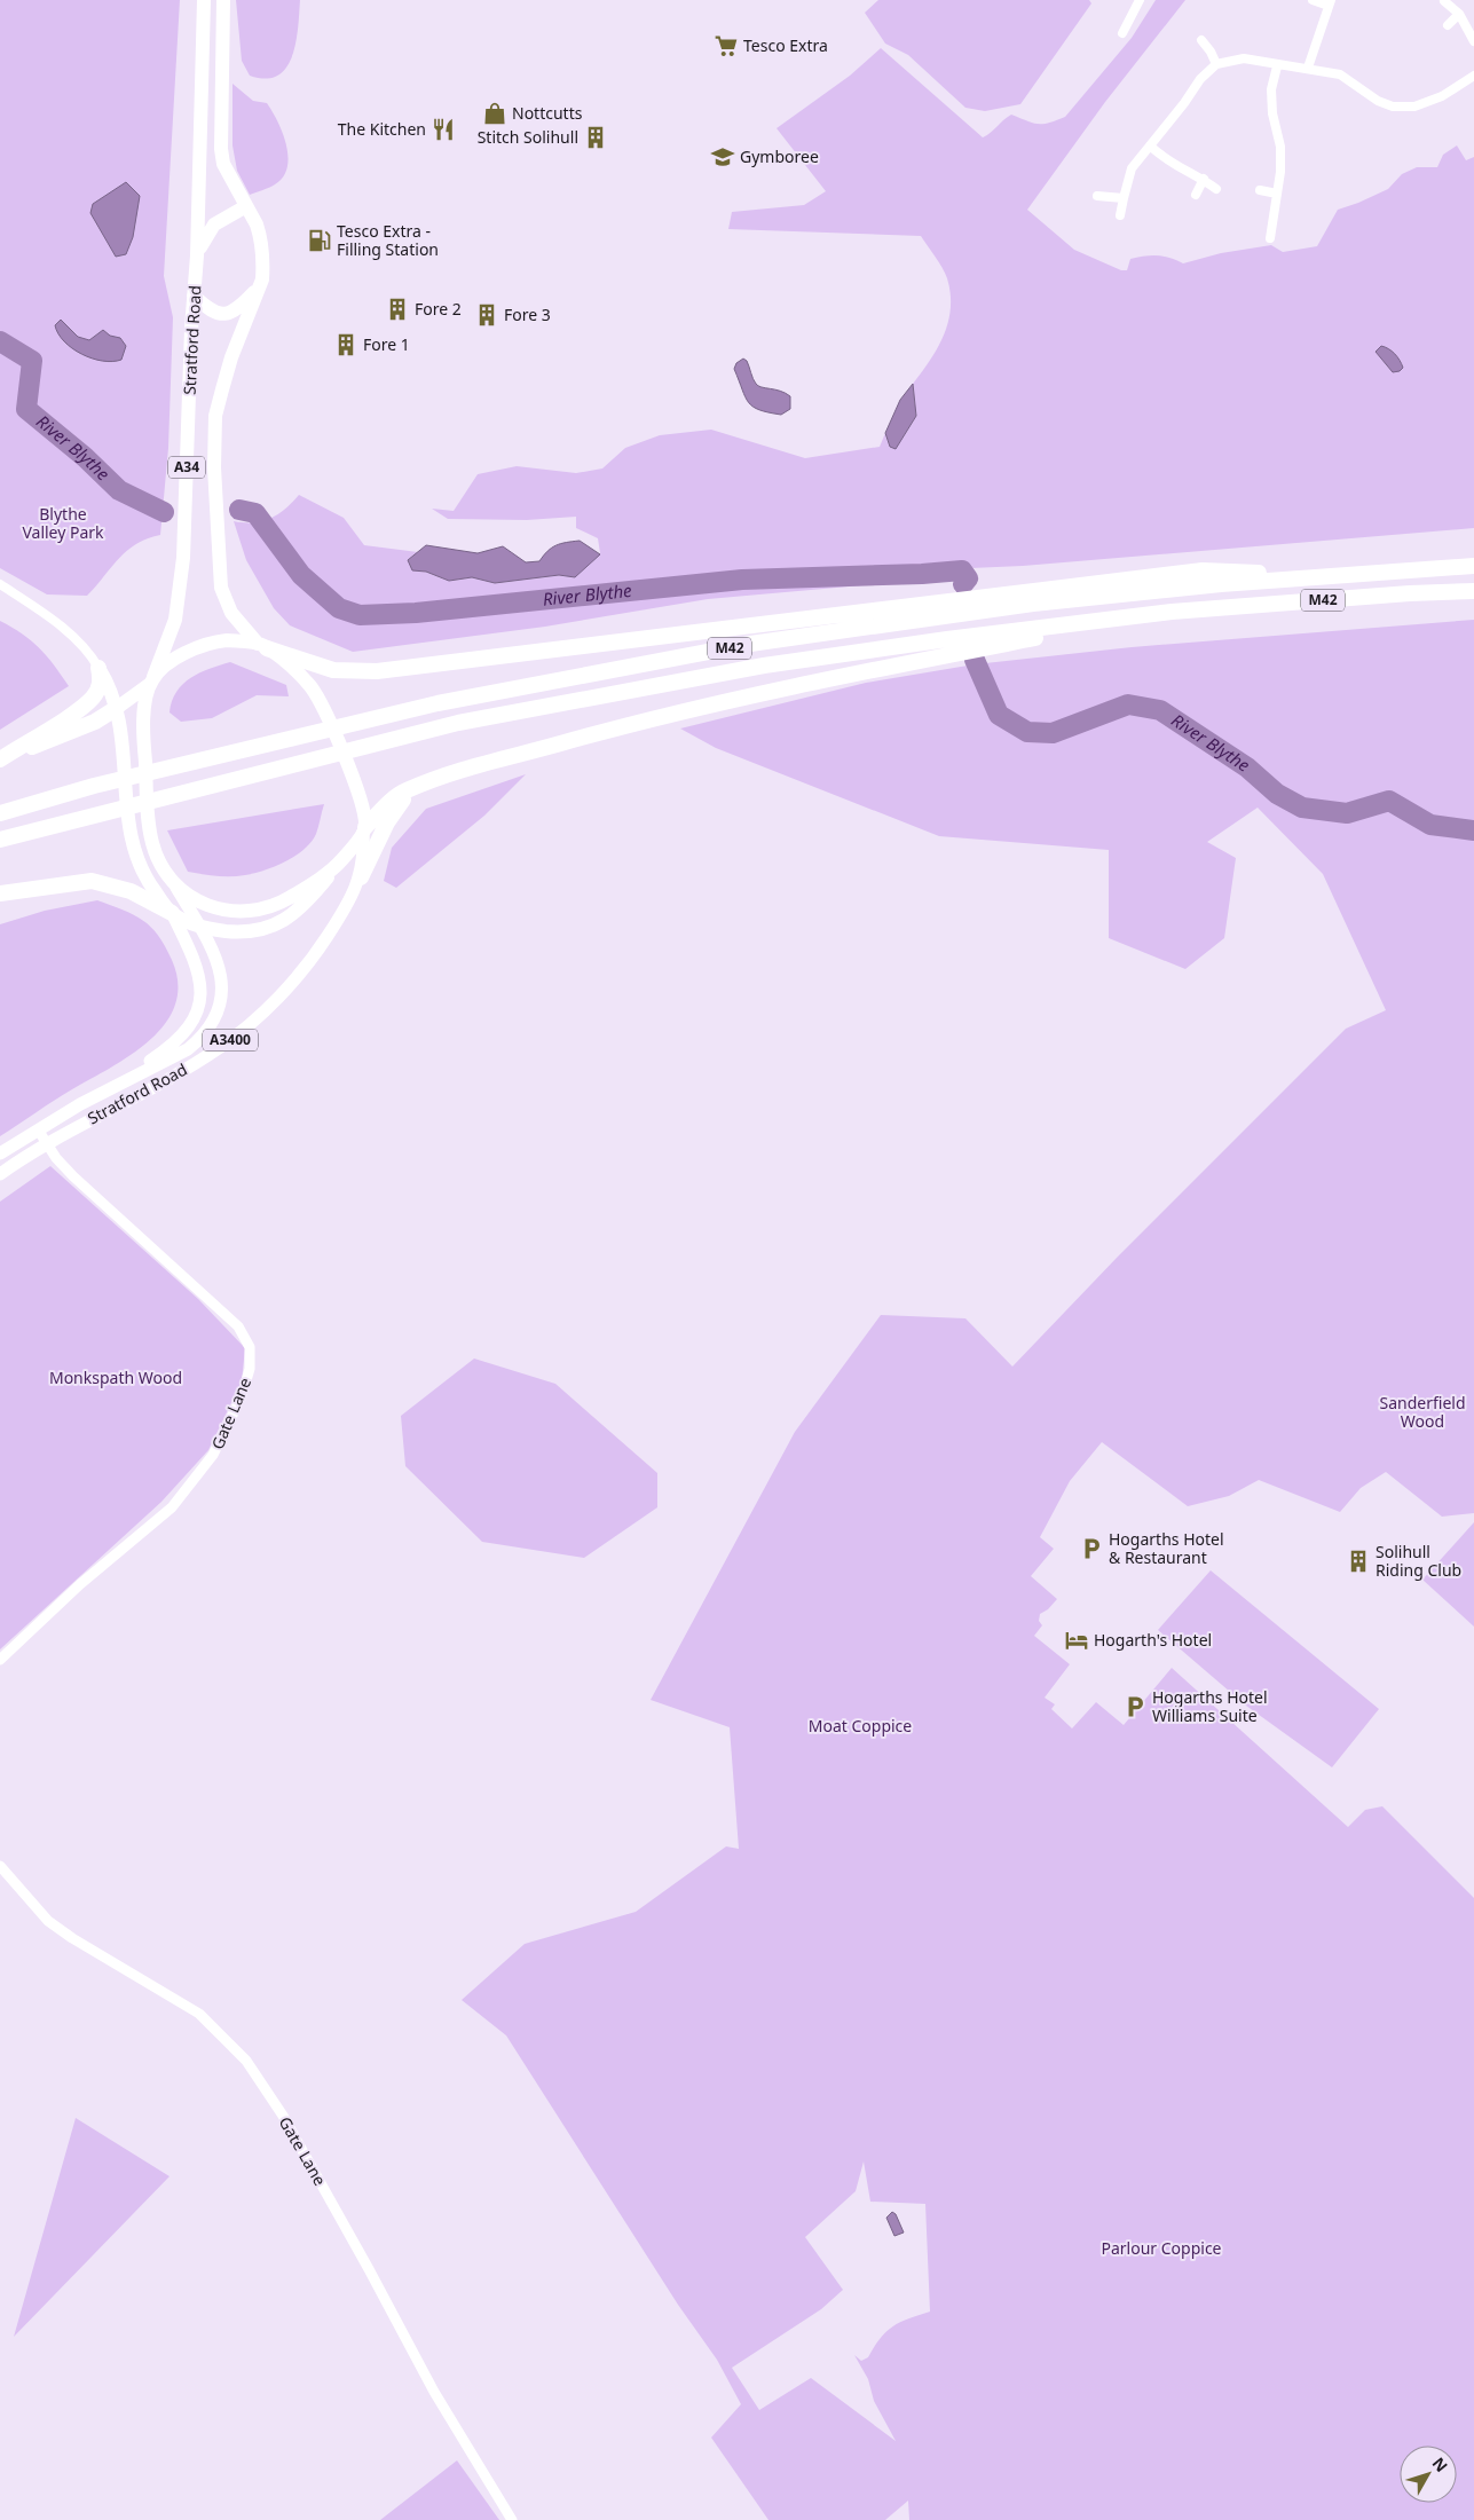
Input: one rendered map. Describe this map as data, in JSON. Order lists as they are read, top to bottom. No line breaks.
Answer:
{"streets":{"highway":["Stratford Road","A34","M42"],"main road":["A3400"],"street":["Gate Lane"]},"crossings":[["Stratford Road","A34"],["Stratford Road","Gate Lane"]],"water":["River Blythe"],"parks":["Blythe Valley Park","Monkspath Wood","Sanderfield Wood","Moat Coppice","Parlour Coppice"],"places":{"supermarket":["Tesco Extra"],"shop":["Nottcutts"],"restaurant":["The Kitchen"],"building":["Stitch Solihull","Fore 2","Fore 3","Fore 1","Solihull Riding Club"],"school or university":["Gymboree"],"fuel station":["Tesco Extra - Filling Station"],"parking":["Hogarths Hotel & Restaurant","Hogarths Hotel Williams Suite"],"hotel":["Hogarth's Hotel"]},"north":"top right"}
